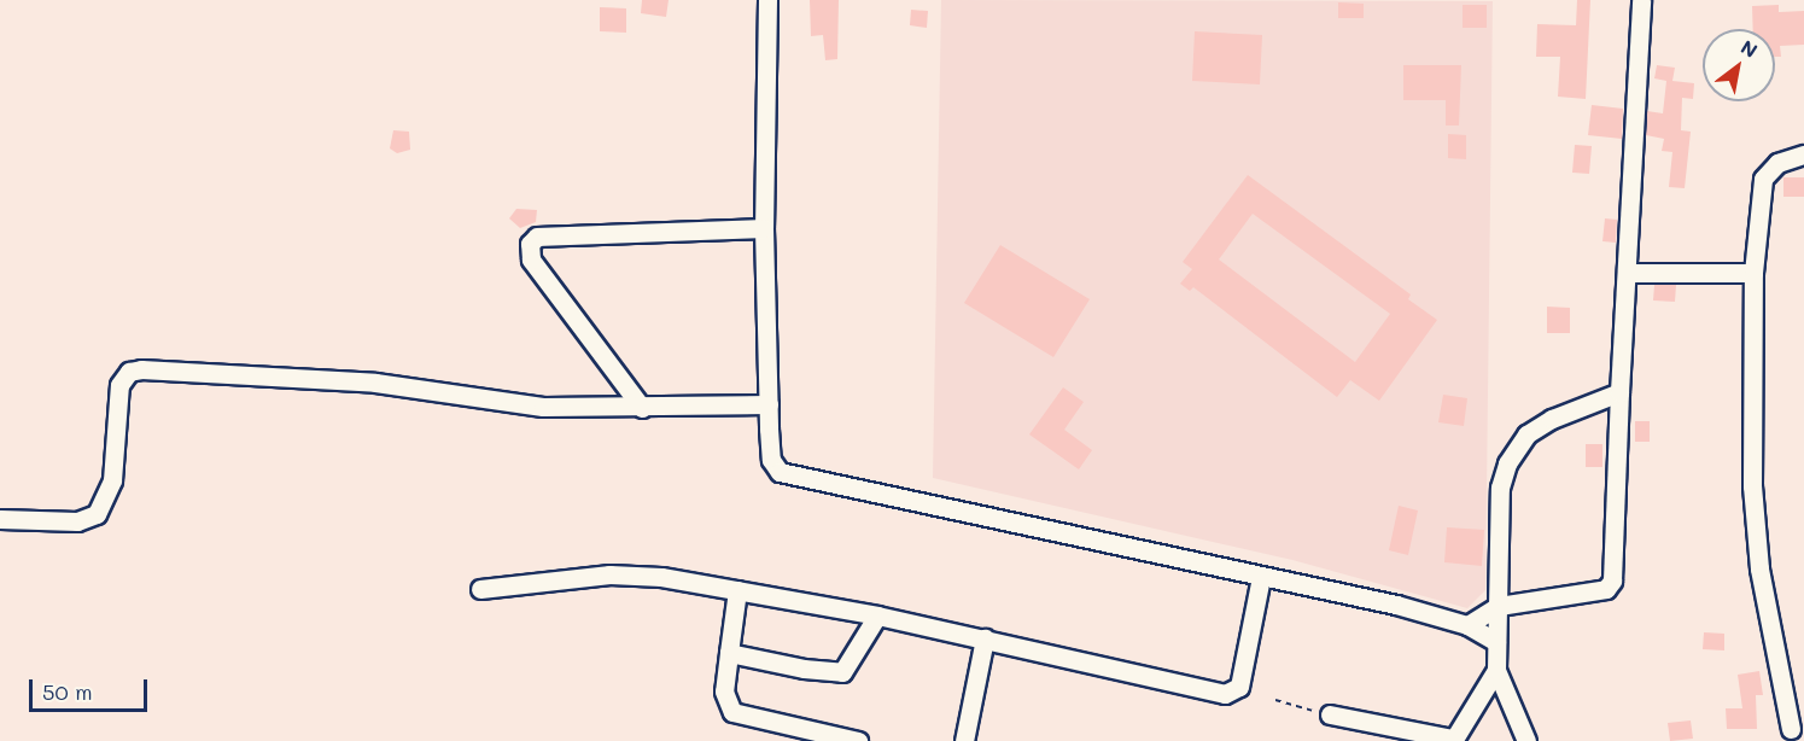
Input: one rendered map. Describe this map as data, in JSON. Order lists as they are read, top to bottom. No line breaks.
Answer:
{"scale_bar":"50 m","north":"top right"}
